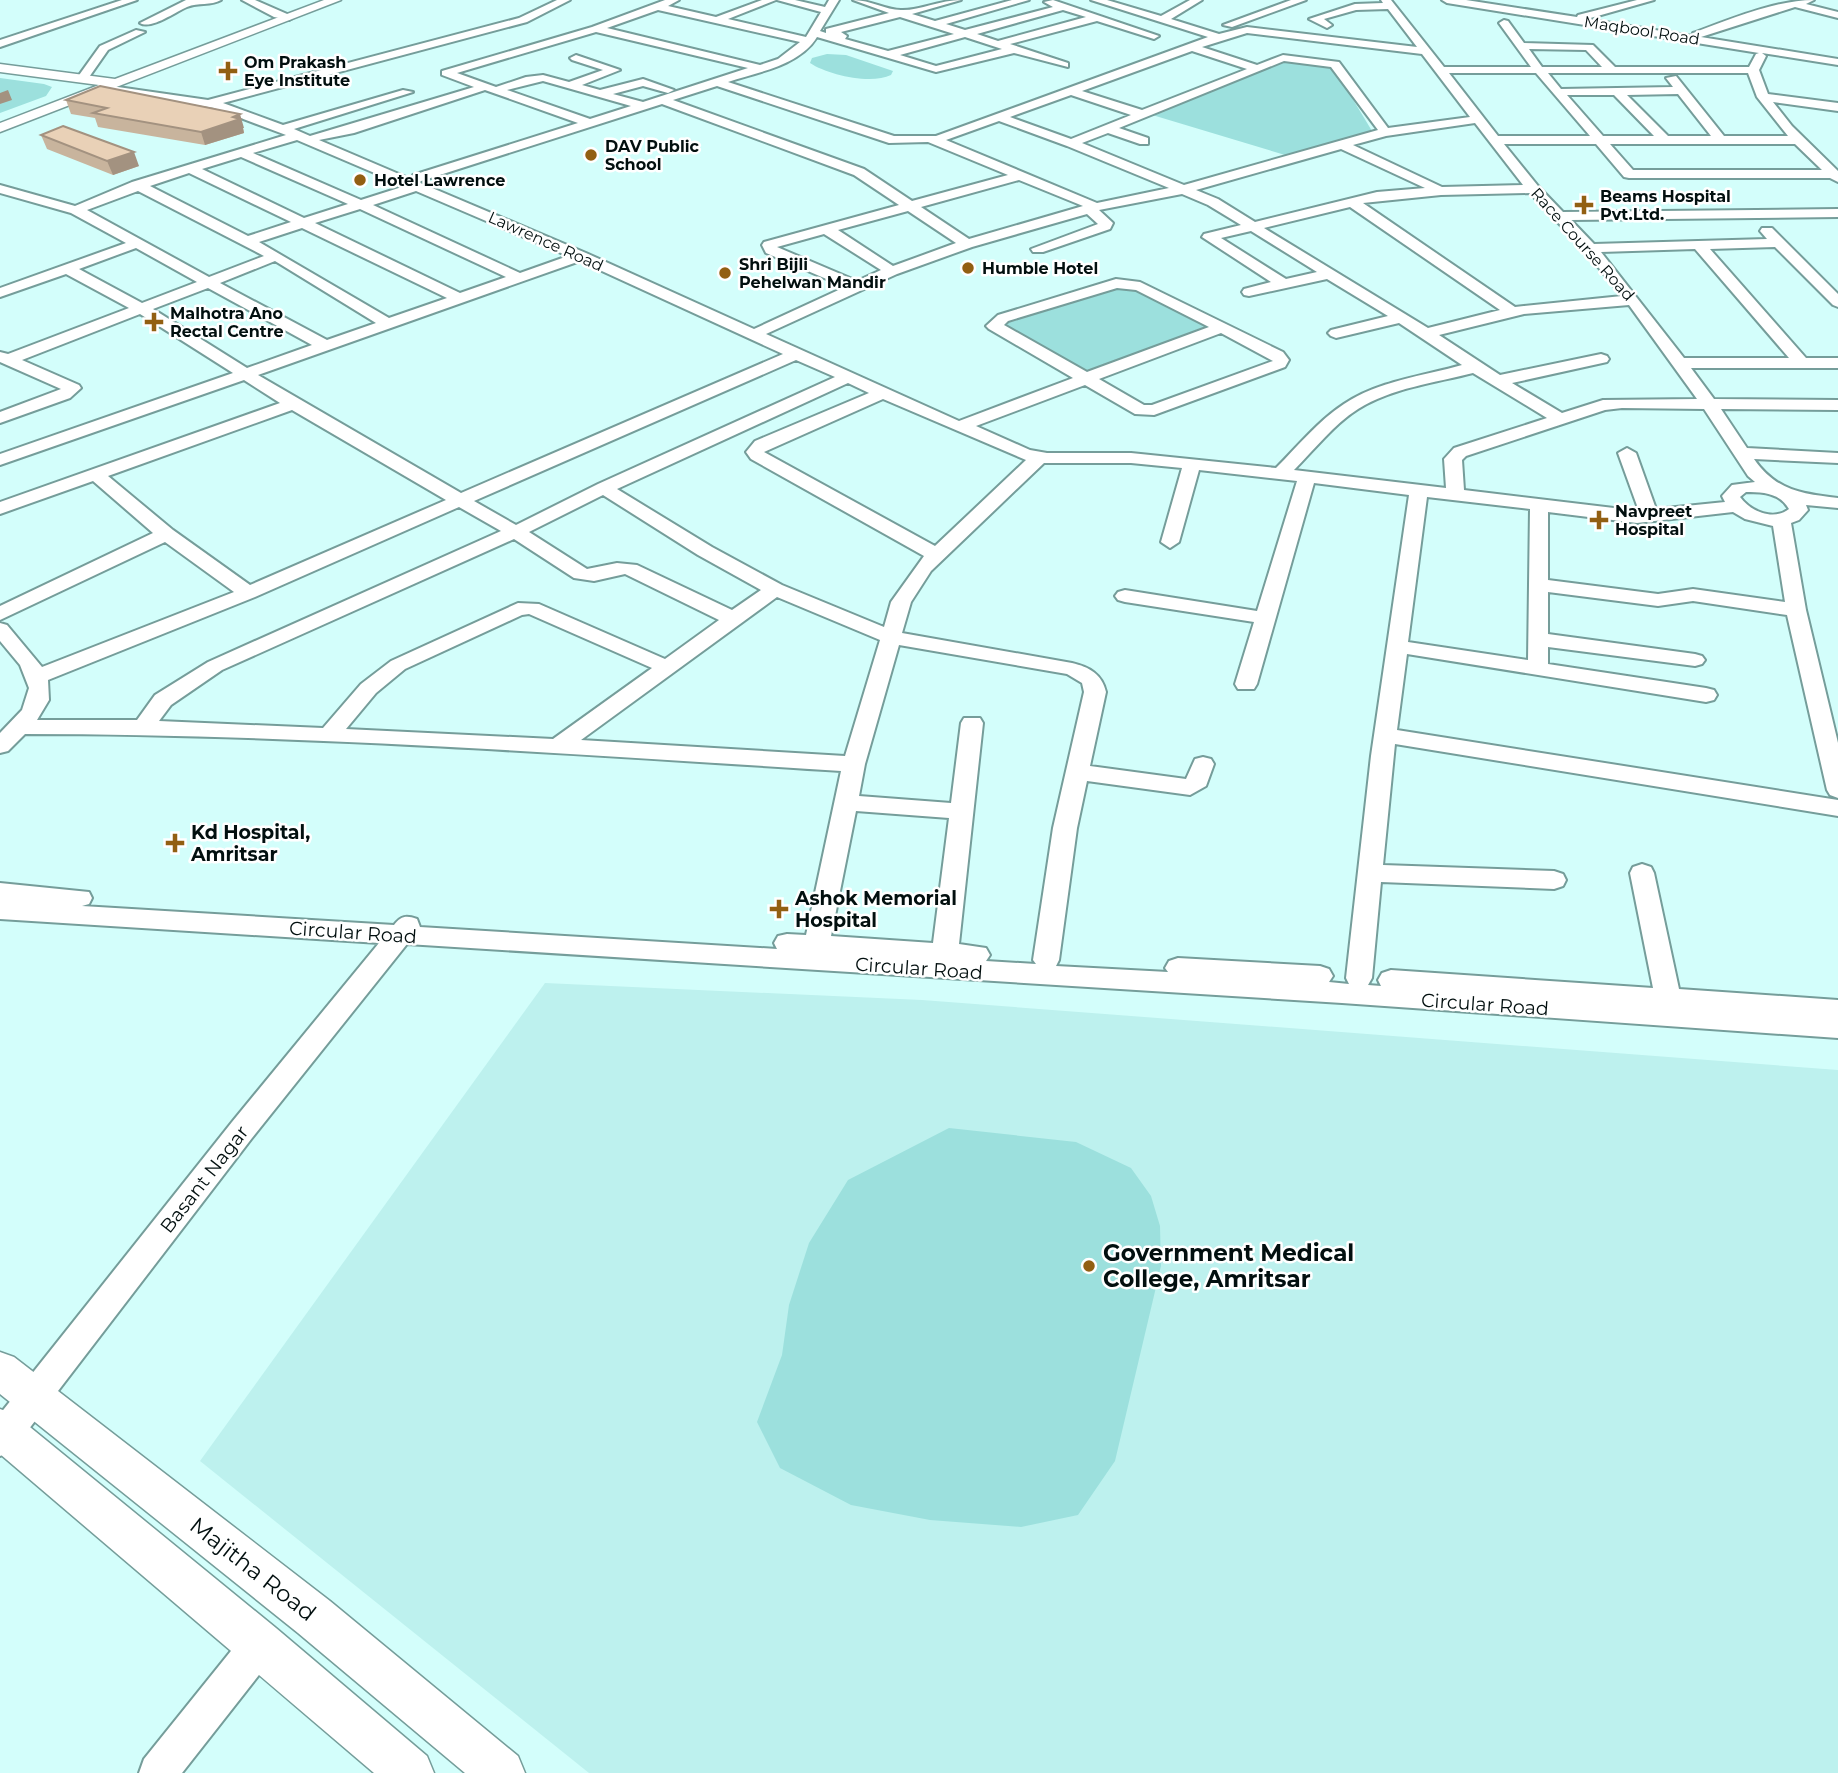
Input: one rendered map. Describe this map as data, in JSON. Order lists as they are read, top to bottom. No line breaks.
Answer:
{"streets":{"main road":["Majitha Road"],"street":["Maqbool Road","Lawrence Road","Race Course Road","Circular Road","Basant Nagar"]},"crossings":[["Circular Road","Basant Nagar"],["Basant Nagar","Majitha Road"]],"places":{"health":["Om Prakash Eye Institute","Beams Hospital Pvt.Ltd.","Malhotra Ano Rectal Centre","Navpreet Hospital","Kd Hospital, Amritsar","Ashok Memorial Hospital"],"other":["DAV Public School","Hotel Lawrence","Humble Hotel","Shri Bijli Pehelwan Mandir","Government Medical College, Amritsar"]}}
